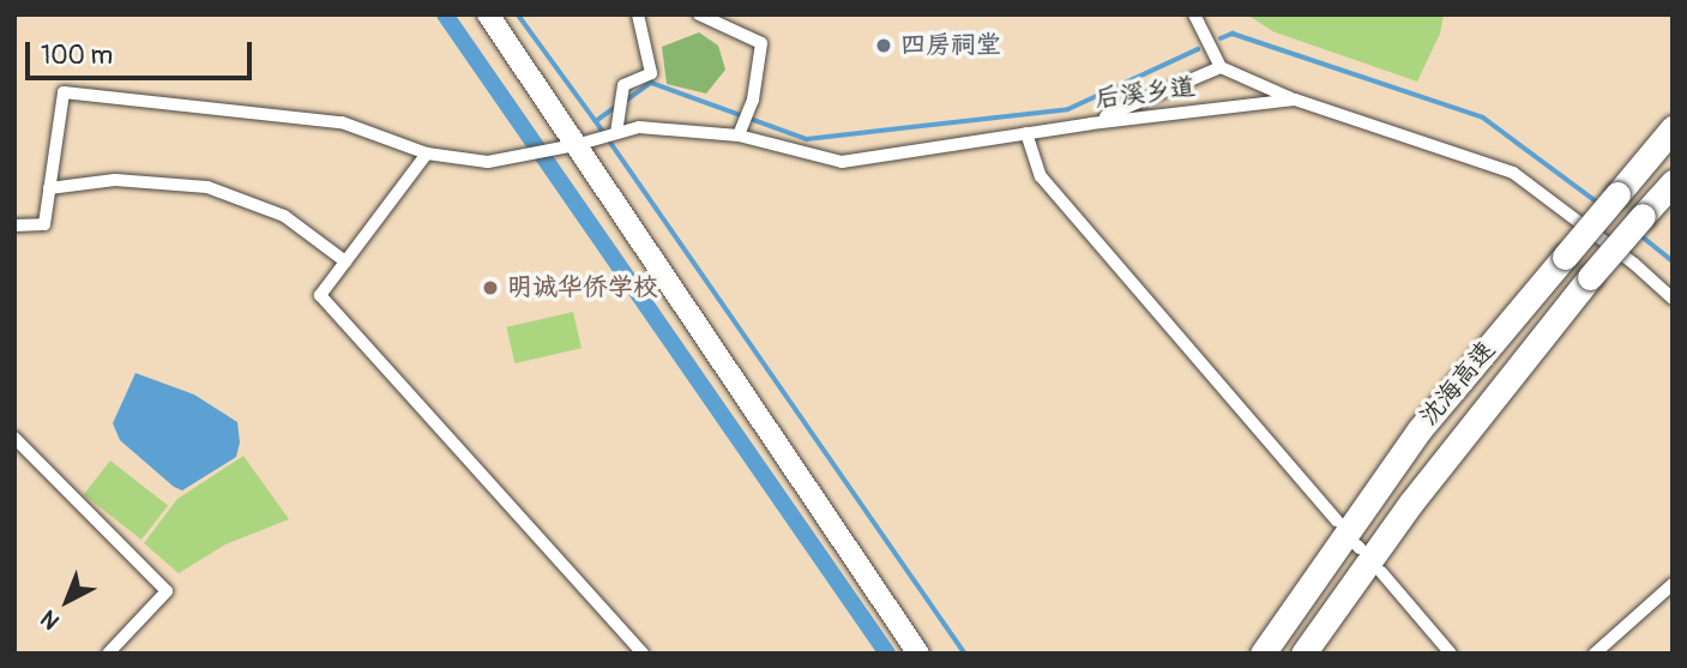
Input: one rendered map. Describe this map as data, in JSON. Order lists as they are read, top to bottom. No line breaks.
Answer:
{"streets":{"highway":["沈海高速"],"street":["后溪乡道"]},"places":["四房祠堂","明诚华侨学校"],"scale_bar":"100 m","north":"bottom left"}
